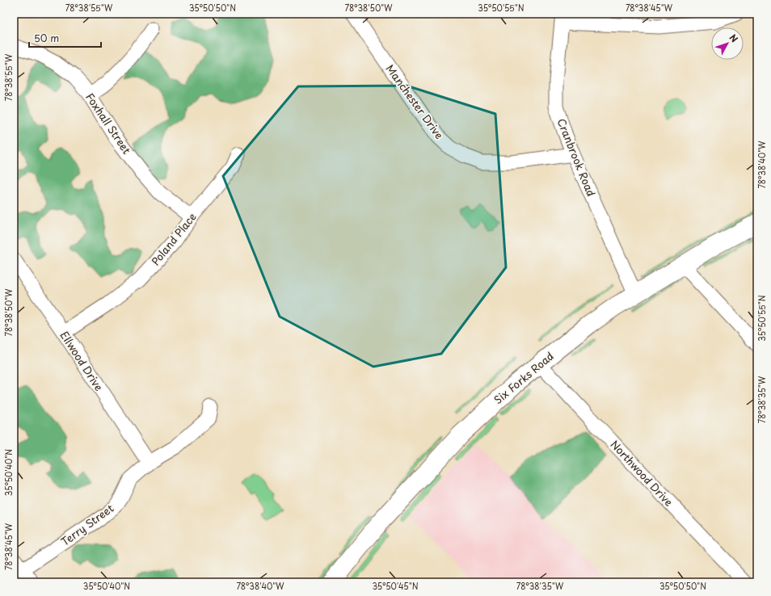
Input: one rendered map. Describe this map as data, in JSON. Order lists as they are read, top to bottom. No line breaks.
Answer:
{"streets":{"main road":["Six Forks Road"],"street":["Manchester Drive","Foxhall Street","Cranbrook Road","Poland Place","Ellwood Drive","Northwood Drive","Terry Street"]},"crossings":[["Manchester Drive","Cranbrook Road"],["Foxhall Street","Poland Place"],["Cranbrook Road","Six Forks Road"],["Poland Place","Ellwood Drive"],["Ellwood Drive","Terry Street"],["Six Forks Road","Northwood Drive"]],"scale_bar":"50 m","north":"top right","coordinates":["78°38'55\"W","35°50'50\"N","78°38'50\"W","35°50'55\"N","78°38'45\"W","78°38'40\"W","78°38'35\"W","35°50'40\"N","35°50'45\"N"]}
